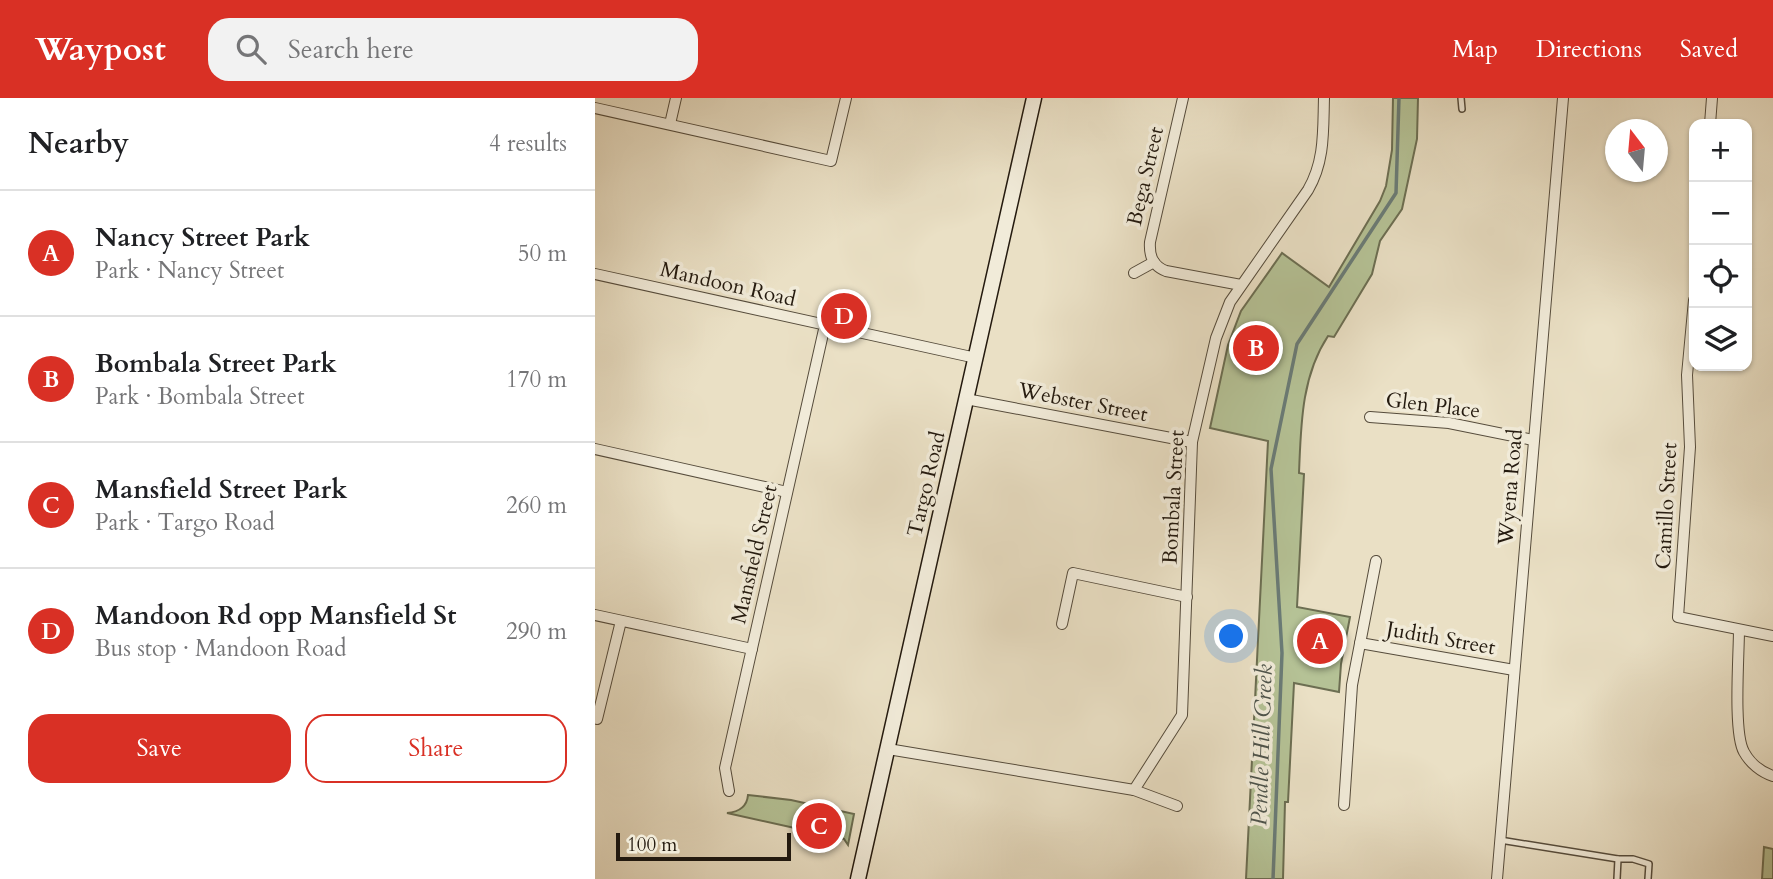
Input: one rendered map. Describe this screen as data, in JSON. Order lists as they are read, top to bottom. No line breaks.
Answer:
{"streets":{"street":["Bega Street","Mandoon Road","Webster Street","Glen Place","Targo Road","Wyena Road","Bombala Street","Camillo Street","Mansfield Street","Judith Street"]},"crossings":[["Mandoon Road","Targo Road"],["Mandoon Road","Mansfield Street"],["Webster Street","Targo Road"],["Webster Street","Bombala Street"],["Glen Place","Wyena Road"],["Wyena Road","Judith Street"]],"water":["Pendle Hill Creek"],"scale_bar":"100 m","north":"top","page":{"header":"Waypost","search":"Search here","nav":["Map","Directions","Saved"],"heading":["Nearby","4 results"],"map_buttons":["+","−"],"list":[{"mark":"A","name":"Nancy Street Park","note":"Park · Nancy Street","value":"50 m"},{"mark":"B","name":"Bombala Street Park","note":"Park · Bombala Street","value":"170 m"},{"mark":"C","name":"Mansfield Street Park","note":"Park · Targo Road","value":"260 m"},{"mark":"D","name":"Mandoon Rd opp Mansfield St","note":"Bus stop · Mandoon Road","value":"290 m"}],"pins":["D","B","A","C"],"buttons":["Save","Share"],"scale":"100 m"}}
